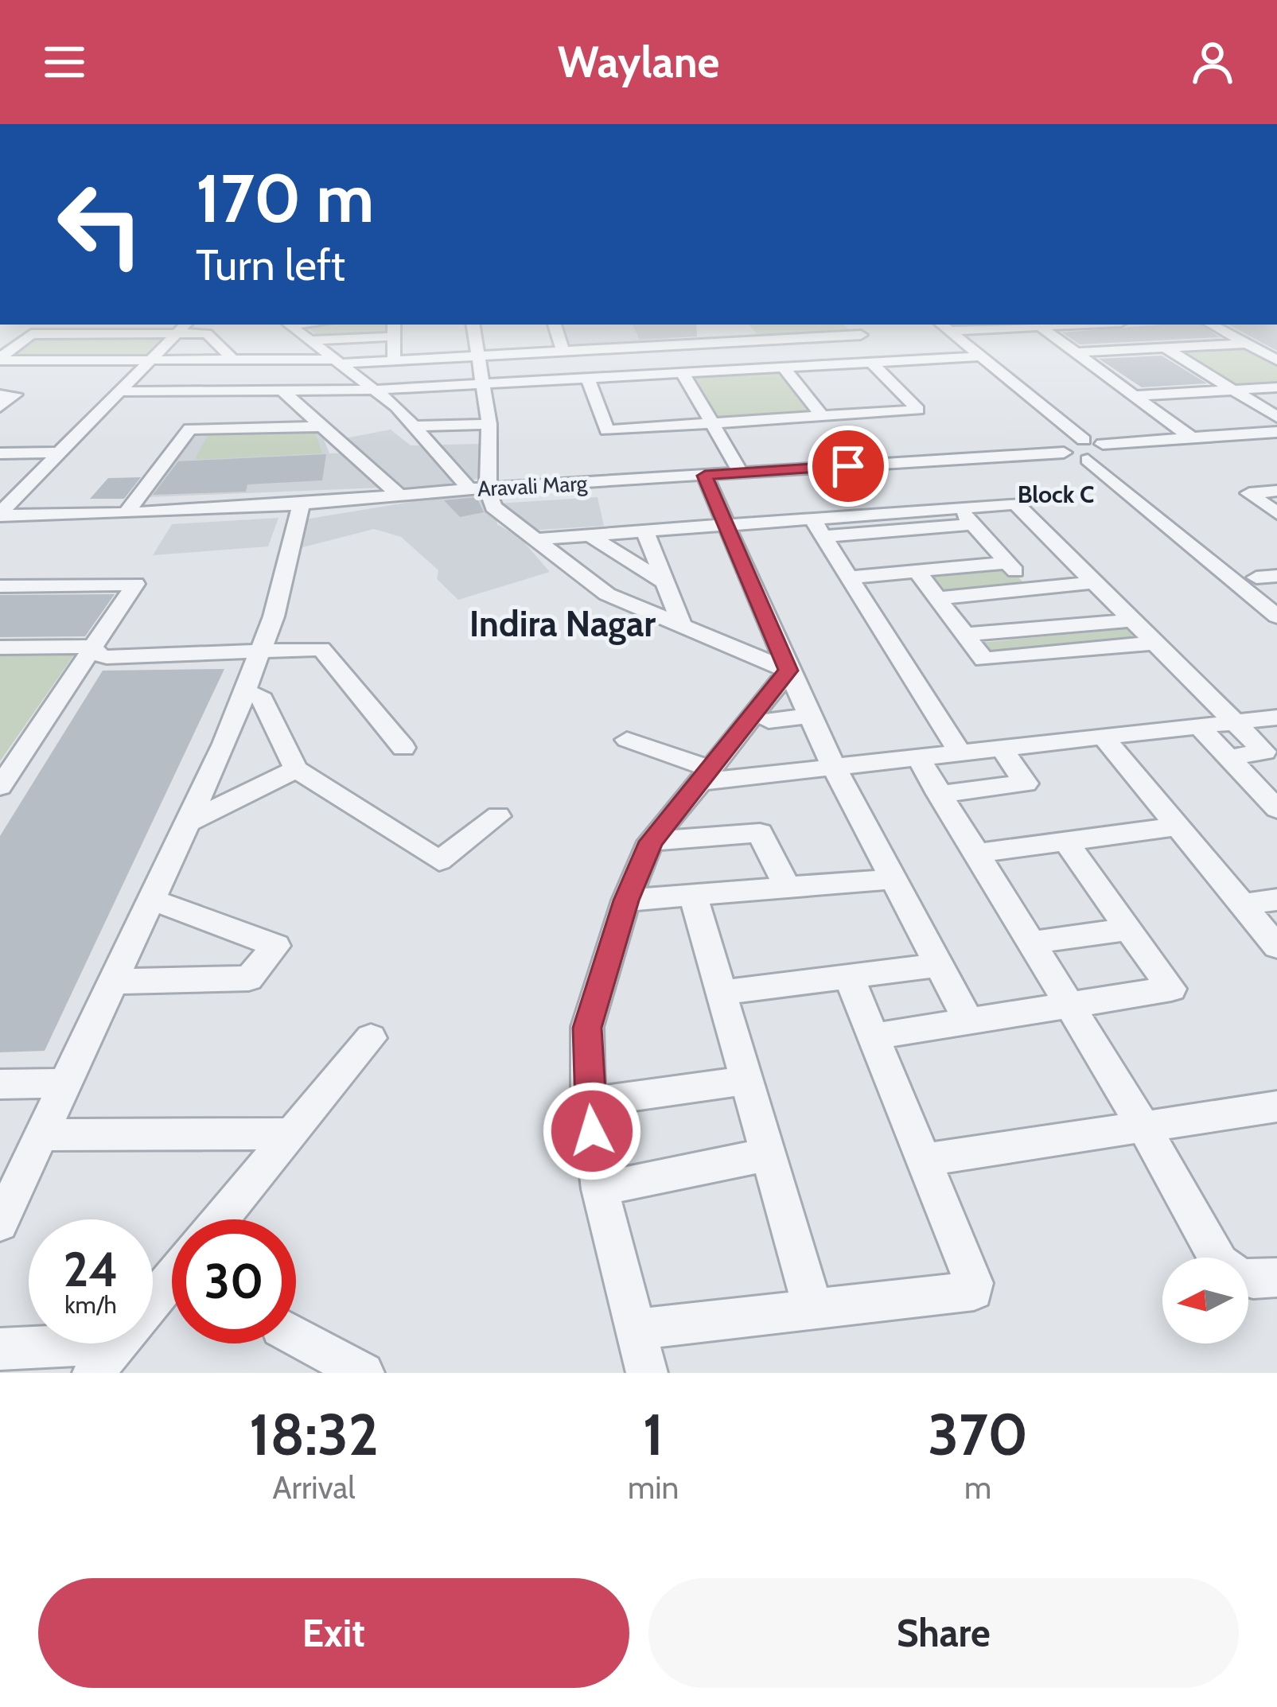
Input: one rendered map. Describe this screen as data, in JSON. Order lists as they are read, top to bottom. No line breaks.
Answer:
{"streets":{"street":["Aravali Marg"]},"districts":["Block C","Indira Nagar"],"north":"left","page":{"header":"Waylane","turn":["170 m","Turn left"],"speed":"24 km/h","limit":"30","eta":["18:32","Arrival","1","min","370","m"],"buttons":["Exit","Share"]}}
